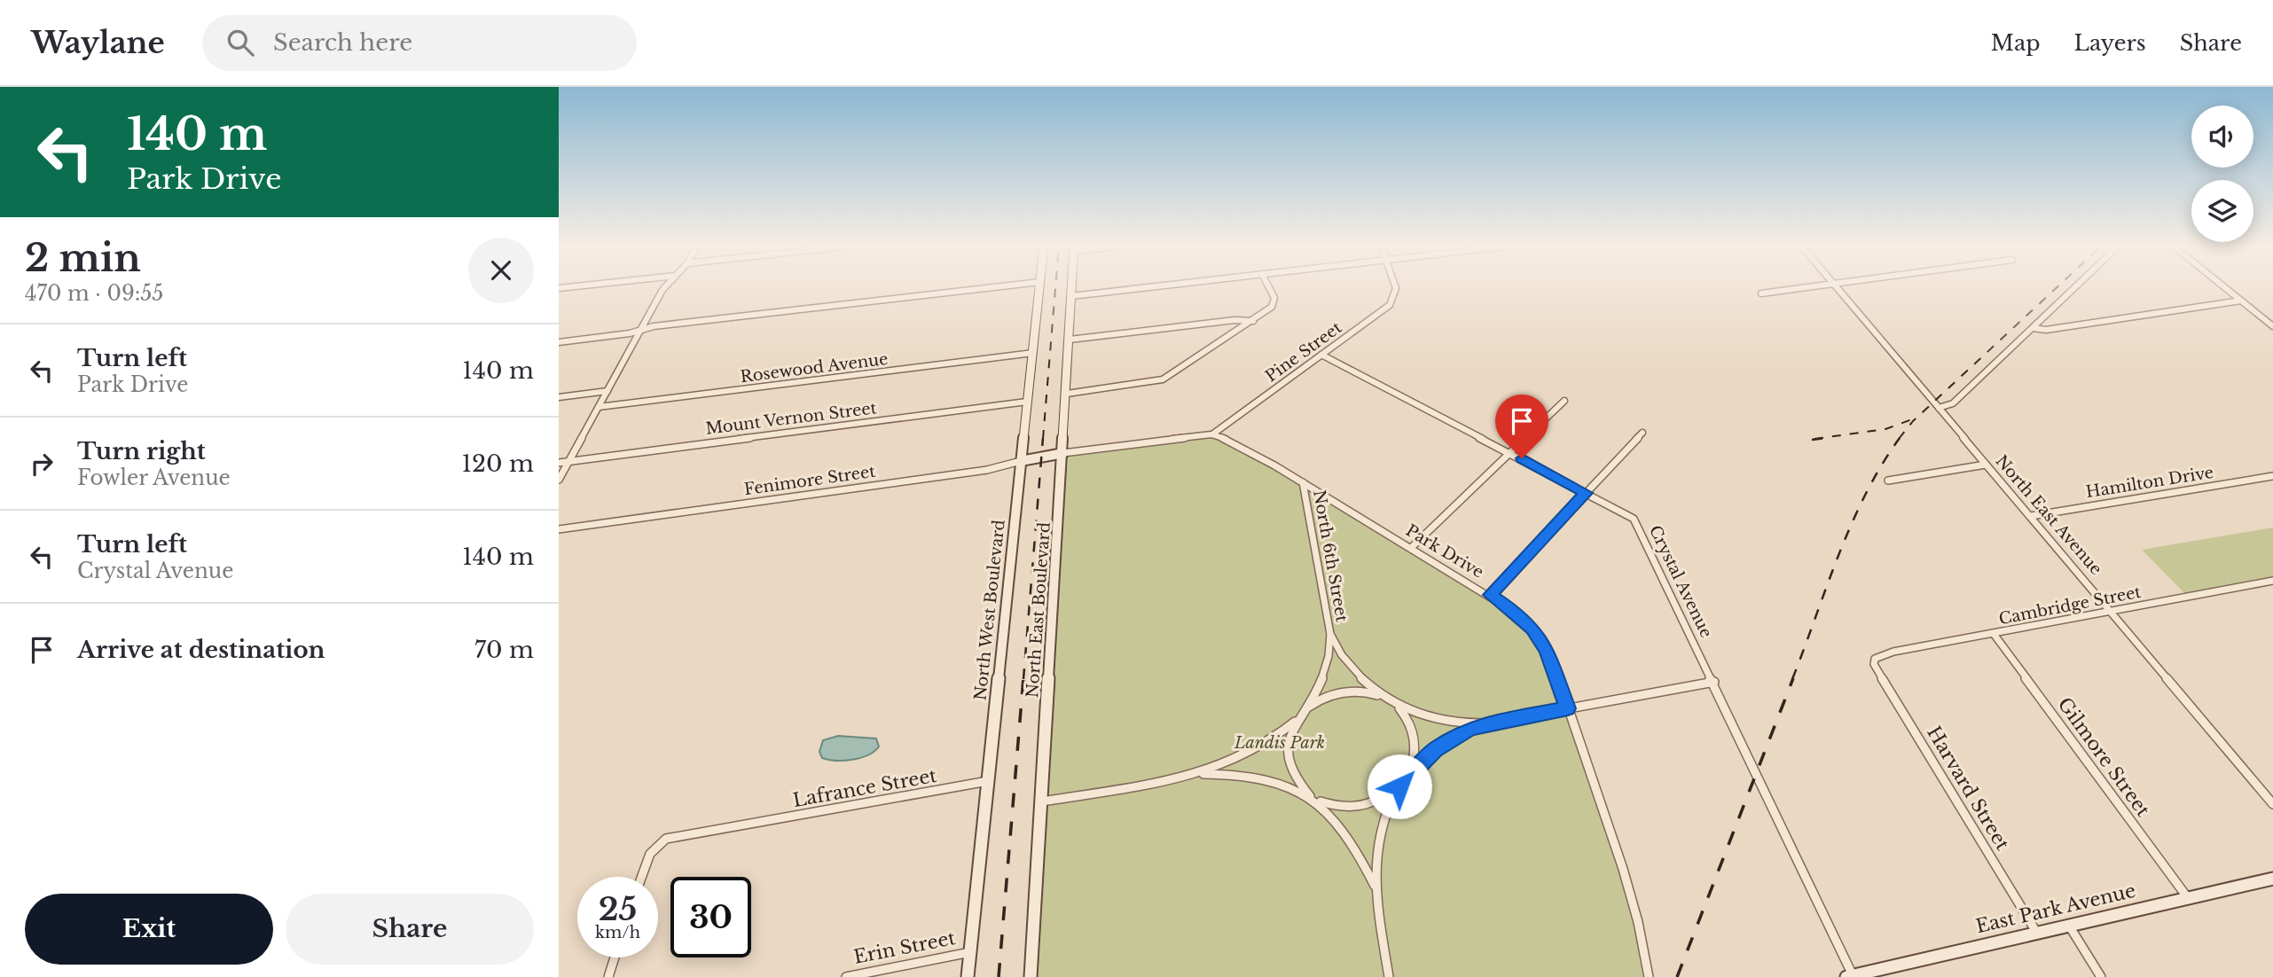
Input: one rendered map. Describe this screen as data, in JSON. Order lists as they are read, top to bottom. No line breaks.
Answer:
{"streets":{"main road":["Fenimore Street","North West Boulevard","North East Boulevard","East Park Avenue"],"street":["Pine Street","Rosewood Avenue","Mount Vernon Street","Hamilton Drive","North East Avenue","Park Drive","North 6th Street","Crystal Avenue","Cambridge Street","Gilmore Street","Lafrance Street","Harvard Street","Erin Street"]},"crossings":[["Pine Street","Park Drive"],["Pine Street","Crystal Avenue"],["Rosewood Avenue","North West Boulevard"],["Mount Vernon Street","North West Boulevard"],["Fenimore Street","Park Drive"],["Fenimore Street","North West Boulevard"],["Fenimore Street","North East Boulevard"],["Hamilton Drive","North East Avenue"],["North East Avenue","Cambridge Street"],["Park Drive","North 6th Street"],["Park Drive","North East Boulevard"],["Crystal Avenue","East Park Avenue"],["Cambridge Street","Gilmore Street"],["Cambridge Street","Harvard Street"],["North West Boulevard","Lafrance Street"],["North West Boulevard","Erin Street"],["Gilmore Street","East Park Avenue"],["Harvard Street","East Park Avenue"]],"parks":["Landis Park"],"page":{"header":"Waylane","search":"Search here","nav":["Map","Layers","Share"],"turn":["140 m","Park Drive"],"heading":["2 min","470 m · 09:55"],"list":[{"name":"Turn left","note":"Park Drive","value":"140 m"},{"name":"Turn right","note":"Fowler Avenue","value":"120 m"},{"name":"Turn left","note":"Crystal Avenue","value":"140 m"},{"name":"Arrive at destination","value":"70 m"}],"speed":"25 km/h","limit":"30","buttons":["Exit","Share"]}}
